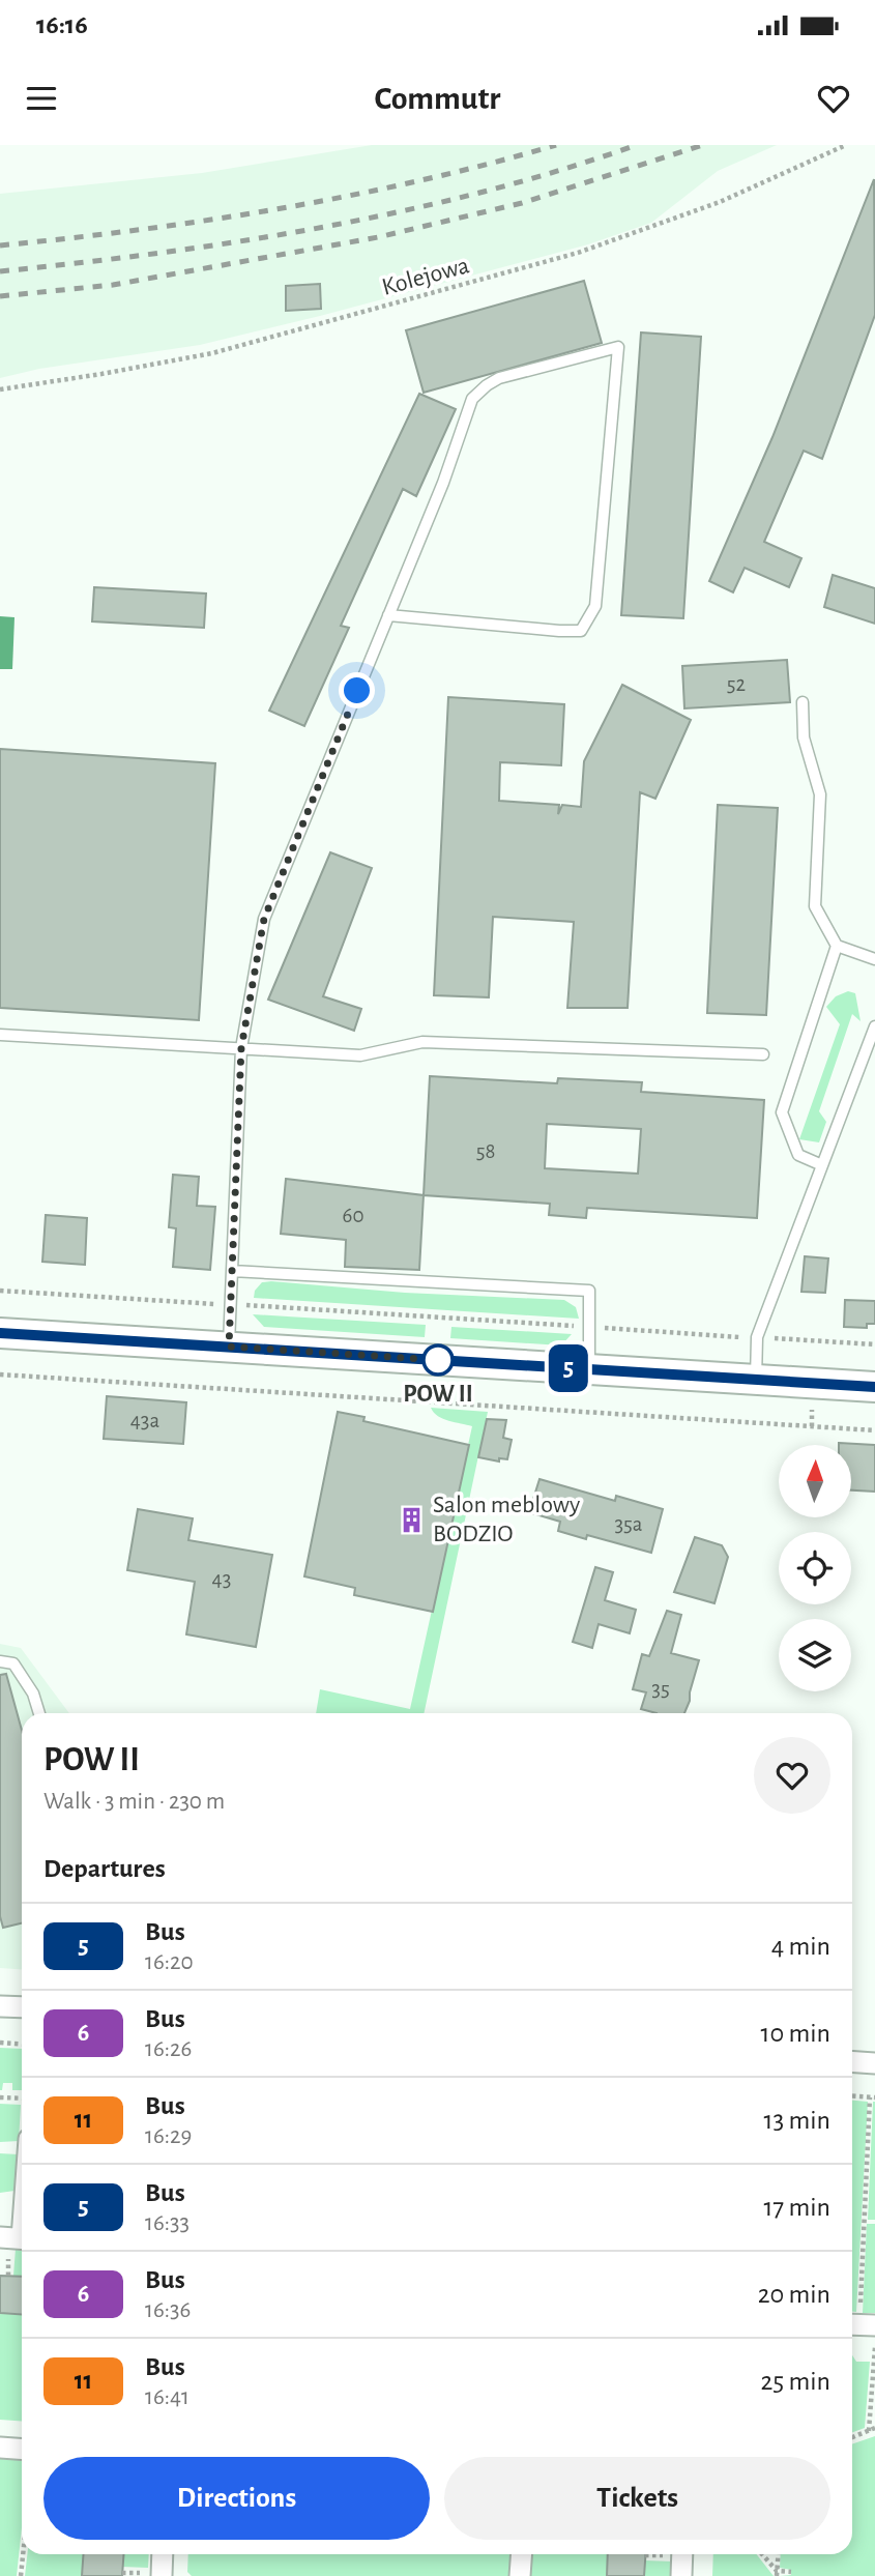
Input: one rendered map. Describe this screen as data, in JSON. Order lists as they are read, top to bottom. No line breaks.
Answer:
{"streets":{"path":["Kolejowa"]},"places":{"other":["POW II"],"building":["Salon meblowy BODZIO"]},"lines":["bus line 5"],"house_numbers":["52","58","60","43a","35a","43","35"],"north":"top","page":{"status":"16:16","header":"Commutr","on_map":"5","heading":[["POW II","Walk · 3 min · 230 m"],"Departures"],"list":[{"mark":"5","name":"Bus","note":"16:20","value":"4 min"},{"mark":"6","name":"Bus","note":"16:26","value":"10 min"},{"mark":"11","name":"Bus","note":"16:29","value":"13 min"},{"mark":"5","name":"Bus","note":"16:33","value":"17 min"},{"mark":"6","name":"Bus","note":"16:36","value":"20 min"},{"mark":"11","name":"Bus","note":"16:41","value":"25 min"}],"buttons":["Directions","Tickets"]}}
